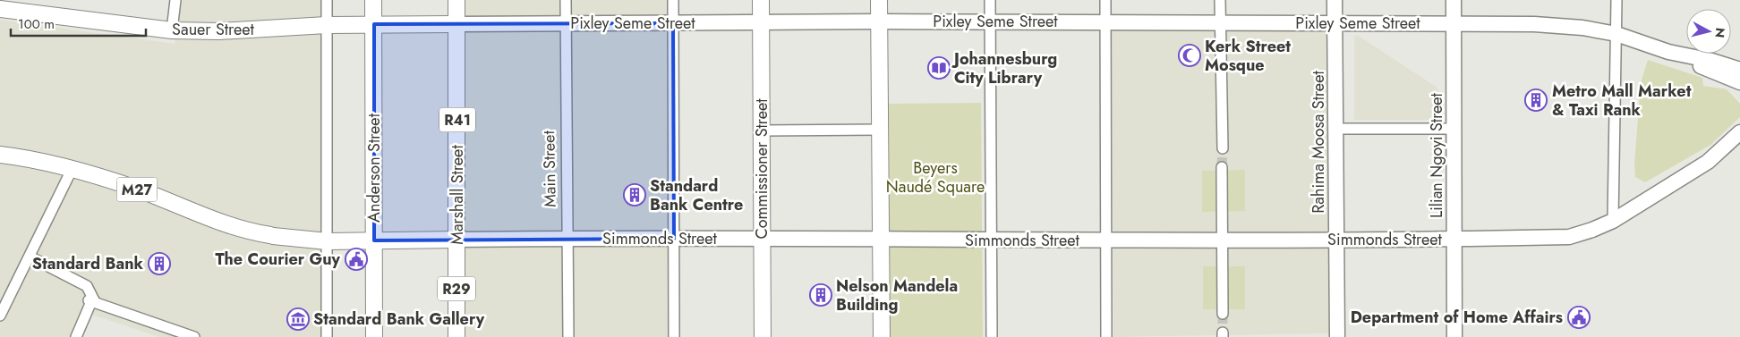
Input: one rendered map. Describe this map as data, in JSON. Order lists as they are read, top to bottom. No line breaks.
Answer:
{"streets":{"main road":["Pixley Seme Street","Sauer Street","R41","Rahima Moosa Street","Lilian Ngoyi Street","Anderson Street","Commissioner Street","M27","Marshall Street","Simmonds Street","R29"],"street":["Main Street"]},"crossings":[["Pixley Seme Street","Sauer Street"],["Pixley Seme Street","Rahima Moosa Street"],["Pixley Seme Street","Lilian Ngoyi Street"],["Pixley Seme Street","Anderson Street"],["Pixley Seme Street","Main Street"],["Pixley Seme Street","Commissioner Street"],["Pixley Seme Street","Marshall Street"],["Sauer Street","Anderson Street"],["Rahima Moosa Street","Simmonds Street"],["Lilian Ngoyi Street","Simmonds Street"],["Anderson Street","Simmonds Street"],["Main Street","Simmonds Street"],["Commissioner Street","Simmonds Street"],["Marshall Street","Simmonds Street"]],"parks":["Beyers Naudé Square"],"places":{"mosque":["Kerk Street Mosque"],"library":["Johannesburg City Library"],"building":["Metro Mall Market & Taxi Rank","Standard Bank Centre","Standard Bank","Nelson Mandela Building"],"public building":["The Courier Guy","Department of Home Affairs"],"museum":["Standard Bank Gallery"]},"scale_bar":"100 m","north":"right"}
